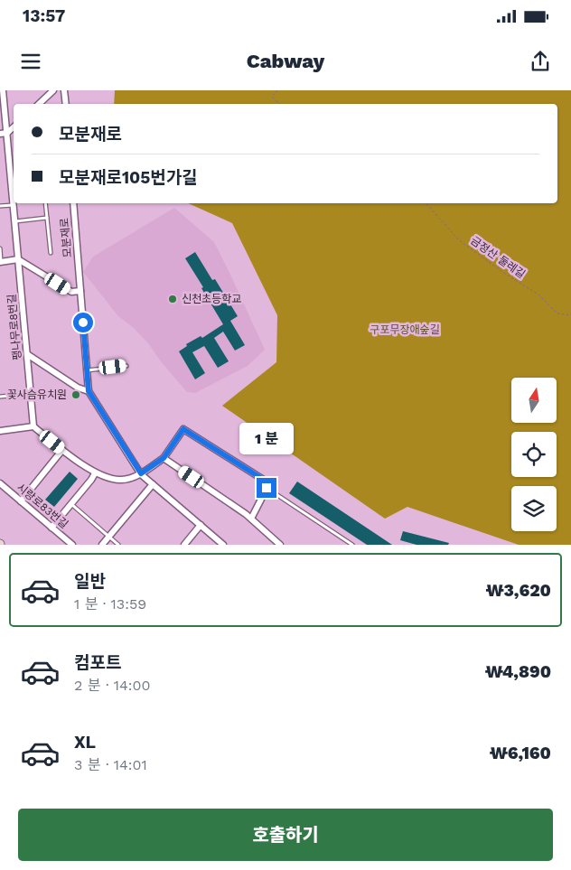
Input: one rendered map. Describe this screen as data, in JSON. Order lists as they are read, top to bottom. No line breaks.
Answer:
{"streets":{"street":["모분재로","팽나무로8번길","시랑로83번길"],"path":["금정산 둘레길"]},"parks":["구포무장애숲길"],"places":["신천초등학교","꽃사슴유치원"],"north":"top","page":{"status":"13:57","header":"Cabway","banner":["모분재로","모분재로105번가길"],"bubble":"1 분","list":[{"name":"일반","note":"1 분 · 13:59","value":"₩3,620"},{"name":"컴포트","note":"2 분 · 14:00","value":"₩4,890"},{"name":"XL","note":"3 분 · 14:01","value":"₩6,160"}],"buttons":"호출하기"}}
